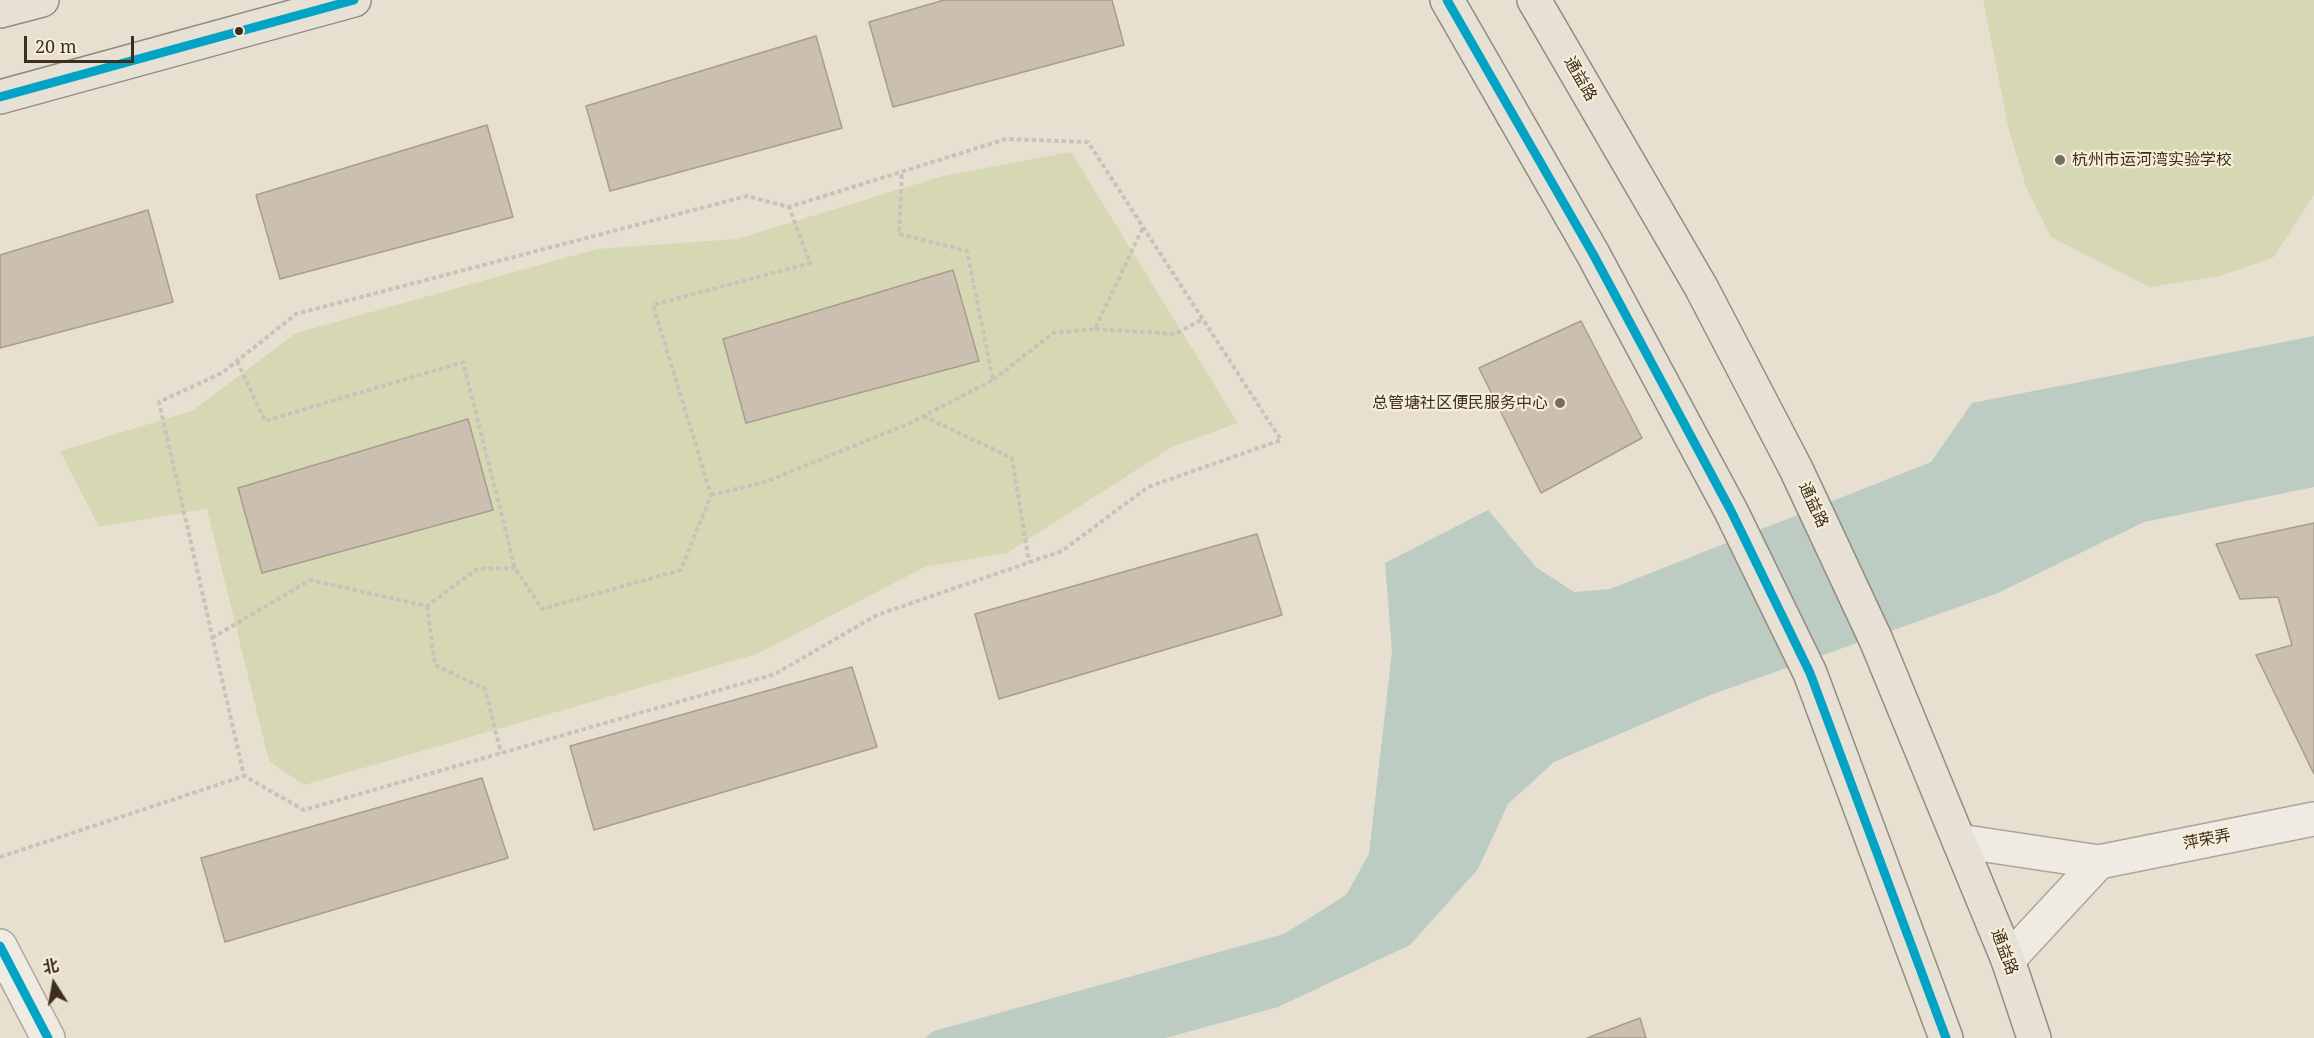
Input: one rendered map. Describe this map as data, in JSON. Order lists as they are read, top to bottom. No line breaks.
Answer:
{"streets":{"main road":["通益路"],"street":["萍荣弄"]},"crossings":[["通益路","萍荣弄"]],"places":["杭州市运河湾实验学校","总管塘社区便民服务中心"],"scale_bar":"20 m","north":"top"}
